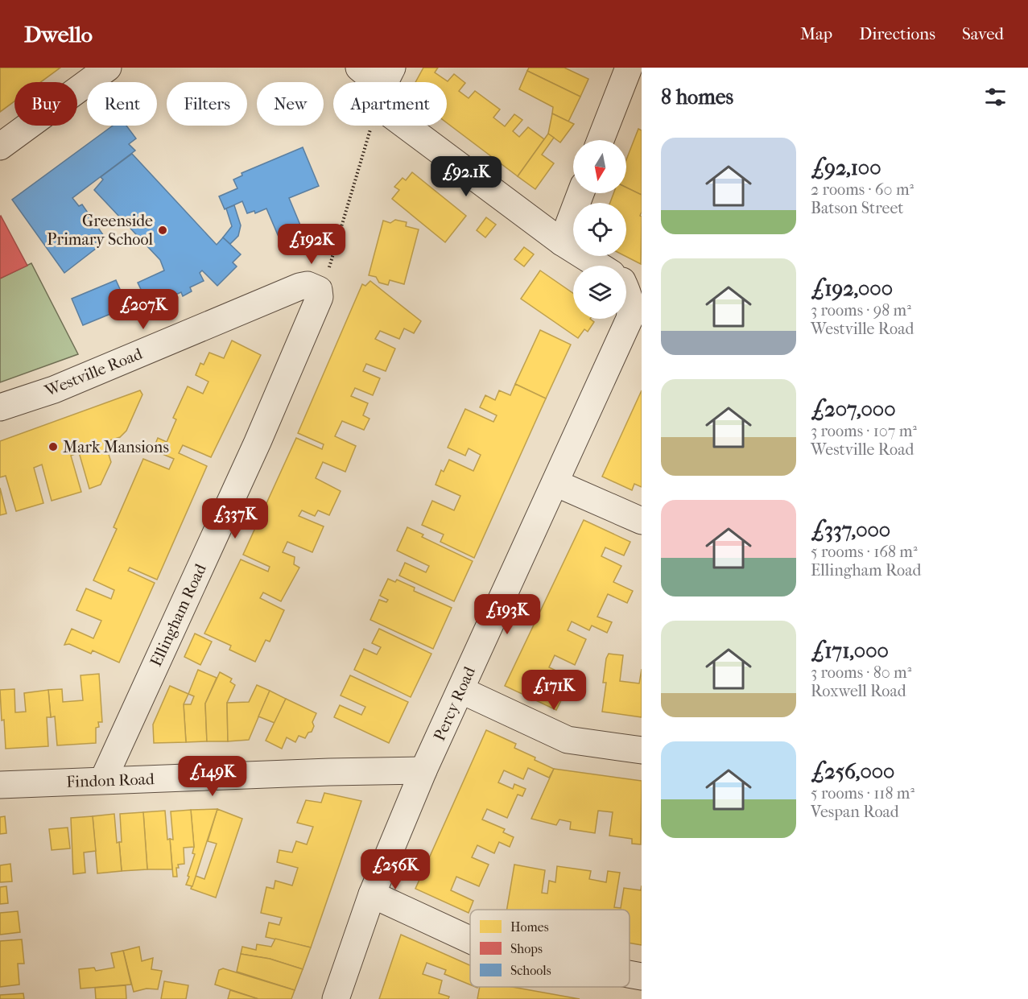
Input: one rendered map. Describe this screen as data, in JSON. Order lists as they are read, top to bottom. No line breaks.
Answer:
{"streets":{"street":["Westville Road","Ellingham Road","Percy Road","Findon Road"]},"crossings":[["Westville Road","Ellingham Road"],["Ellingham Road","Findon Road"],["Percy Road","Findon Road"]],"places":["Greenside Primary School","Mark Mansions"],"legend":["Homes","Shops","Schools"],"north":"bottom","page":{"header":"Dwello","nav":["Map","Directions","Saved"],"heading":"8 homes","chip":["Buy","Rent","Filters","New","Apartment"],"list":[{"name":"£92,100","note":"2 rooms · 60 m² · Batson Street"},{"name":"£192,000","note":"3 rooms · 98 m² · Westville Road"},{"name":"£207,000","note":"3 rooms · 107 m² · Westville Road"},{"name":"£337,000","note":"5 rooms · 168 m² · Ellingham Road"},{"name":"£171,000","note":"3 rooms · 80 m² · Roxwell Road"},{"name":"£256,000","note":"5 rooms · 118 m² · Vespan Road"}],"price":["£92.1K","£192K","£207K","£337K","£193K","£171K","£149K","£256K"]}}
